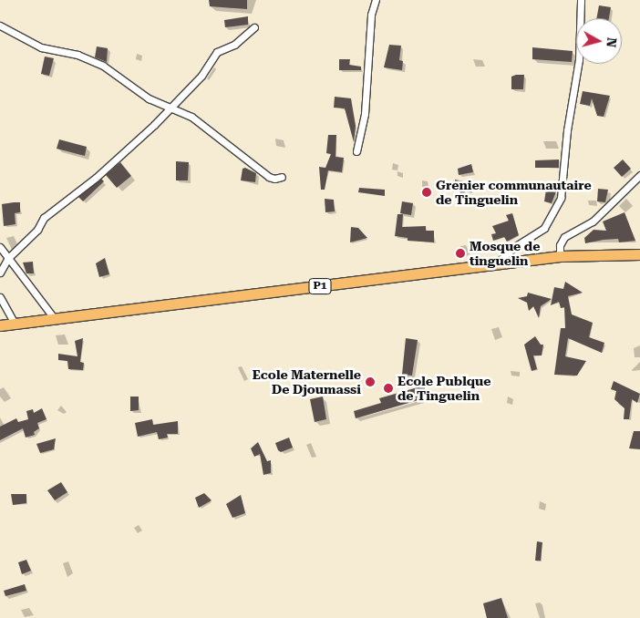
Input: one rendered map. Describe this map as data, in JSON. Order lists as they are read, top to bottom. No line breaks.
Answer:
{"streets":{"main road":["P1"]},"places":["Grenier communautaire de Tinguelin","Mosque de tinguelin","Ecole Maternelle De Djoumassi","Ecole Publque de Tinguelin"],"north":"right"}
